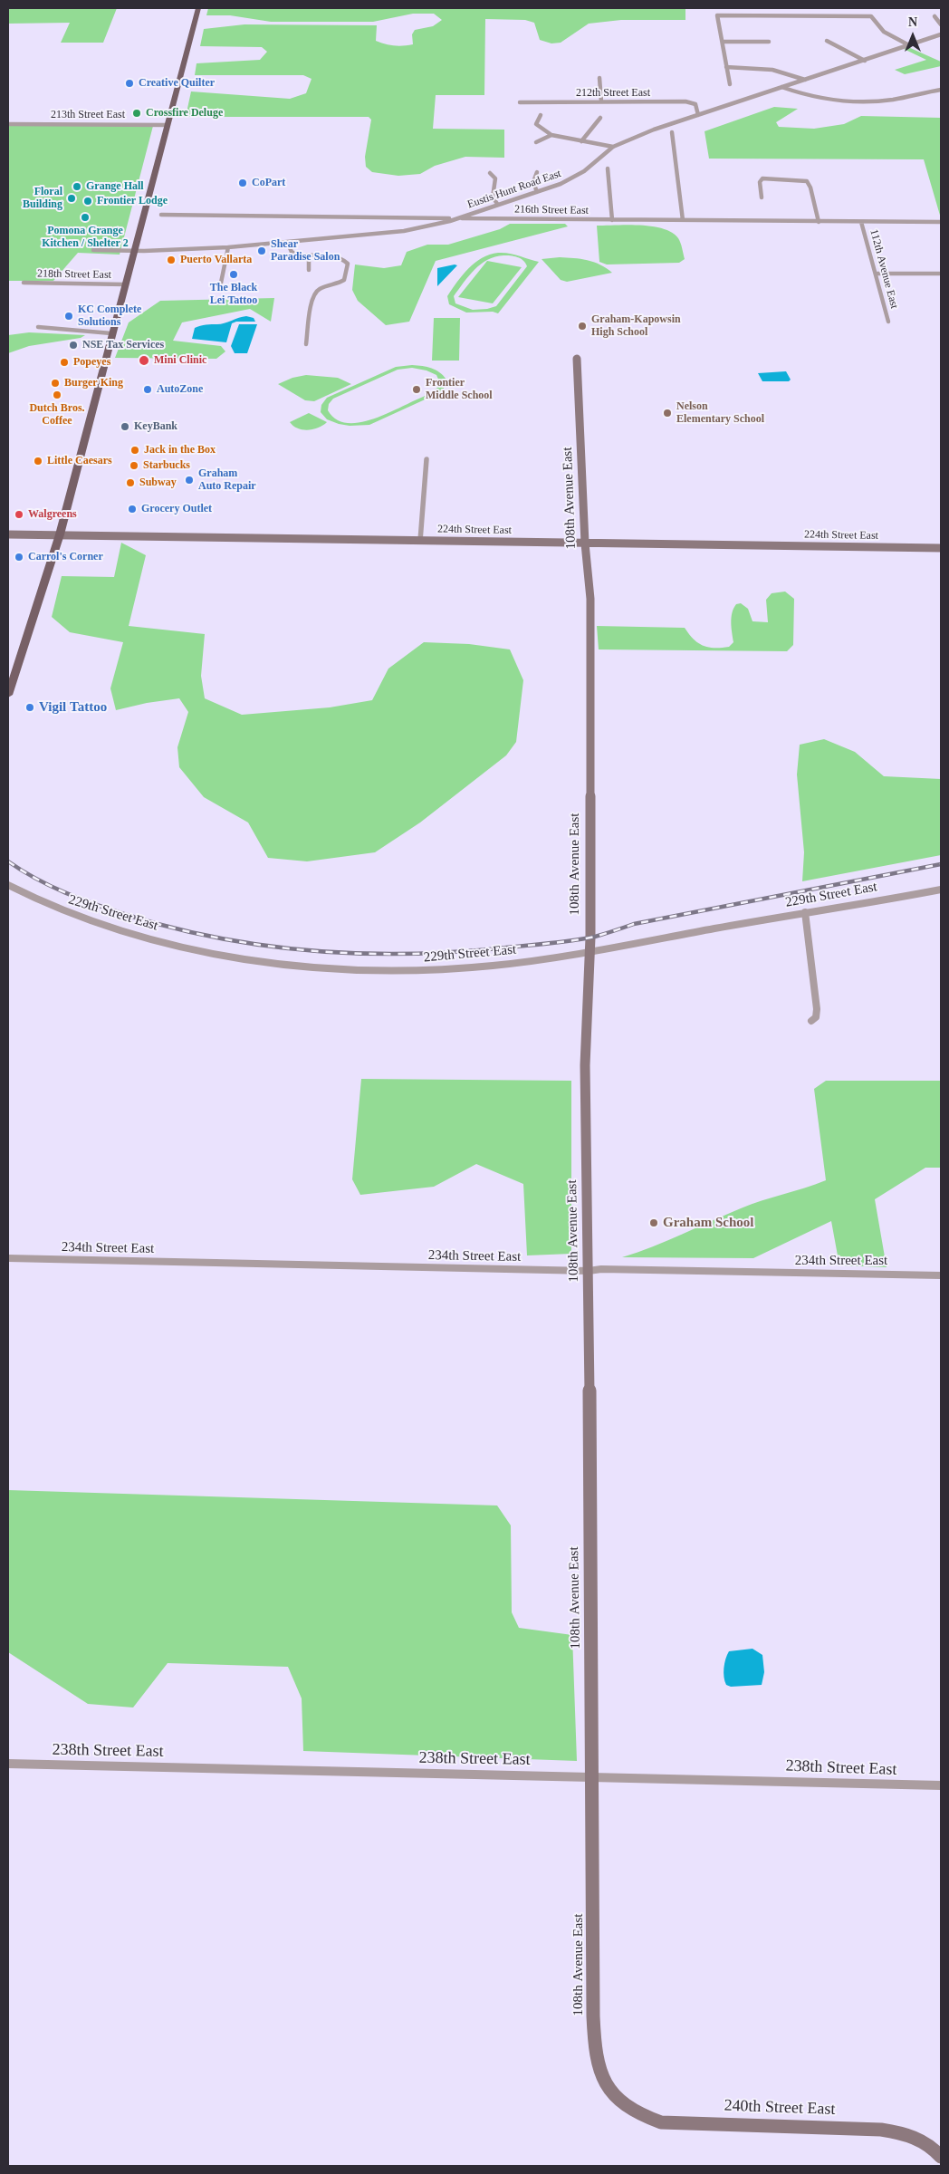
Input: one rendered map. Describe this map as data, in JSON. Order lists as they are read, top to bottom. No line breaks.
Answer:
{"streets":{"street":["212th Street East","213th Street East","Eustis Hunt Road East","216th Street East","112th Avenue East","218th Street East","108th Avenue East","224th Street East","229th Street East","234th Street East","238th Street East","240th Street East"]},"crossings":[["212th Street East","Eustis Hunt Road East"],["Eustis Hunt Road East","216th Street East"],["216th Street East","112th Avenue East"],["108th Avenue East","224th Street East"],["108th Avenue East","229th Street East"],["108th Avenue East","234th Street East"],["108th Avenue East","238th Street East"],["108th Avenue East","240th Street East"]],"places":["Creative Quilter","Crossfire Deluge","CoPart","Grange Hall","Floral Building","Frontier Lodge","Pomona Grange Kitchen / Shelter 2","Shear Paradise Salon","Puerto Vallarta","The Black Lei Tattoo","KC Complete Solutions","Graham-Kapowsin High School","NSE Tax Services","Mini Clinic","Popeyes","Burger King","AutoZone","Frontier Middle School","Dutch Bros. Coffee","Nelson Elementary School","KeyBank","Jack in the Box","Little Caesars","Starbucks","Graham Auto Repair","Subway","Grocery Outlet","Walgreens","Carrol's Corner","Vigil Tattoo","Graham School"],"north":"top"}
